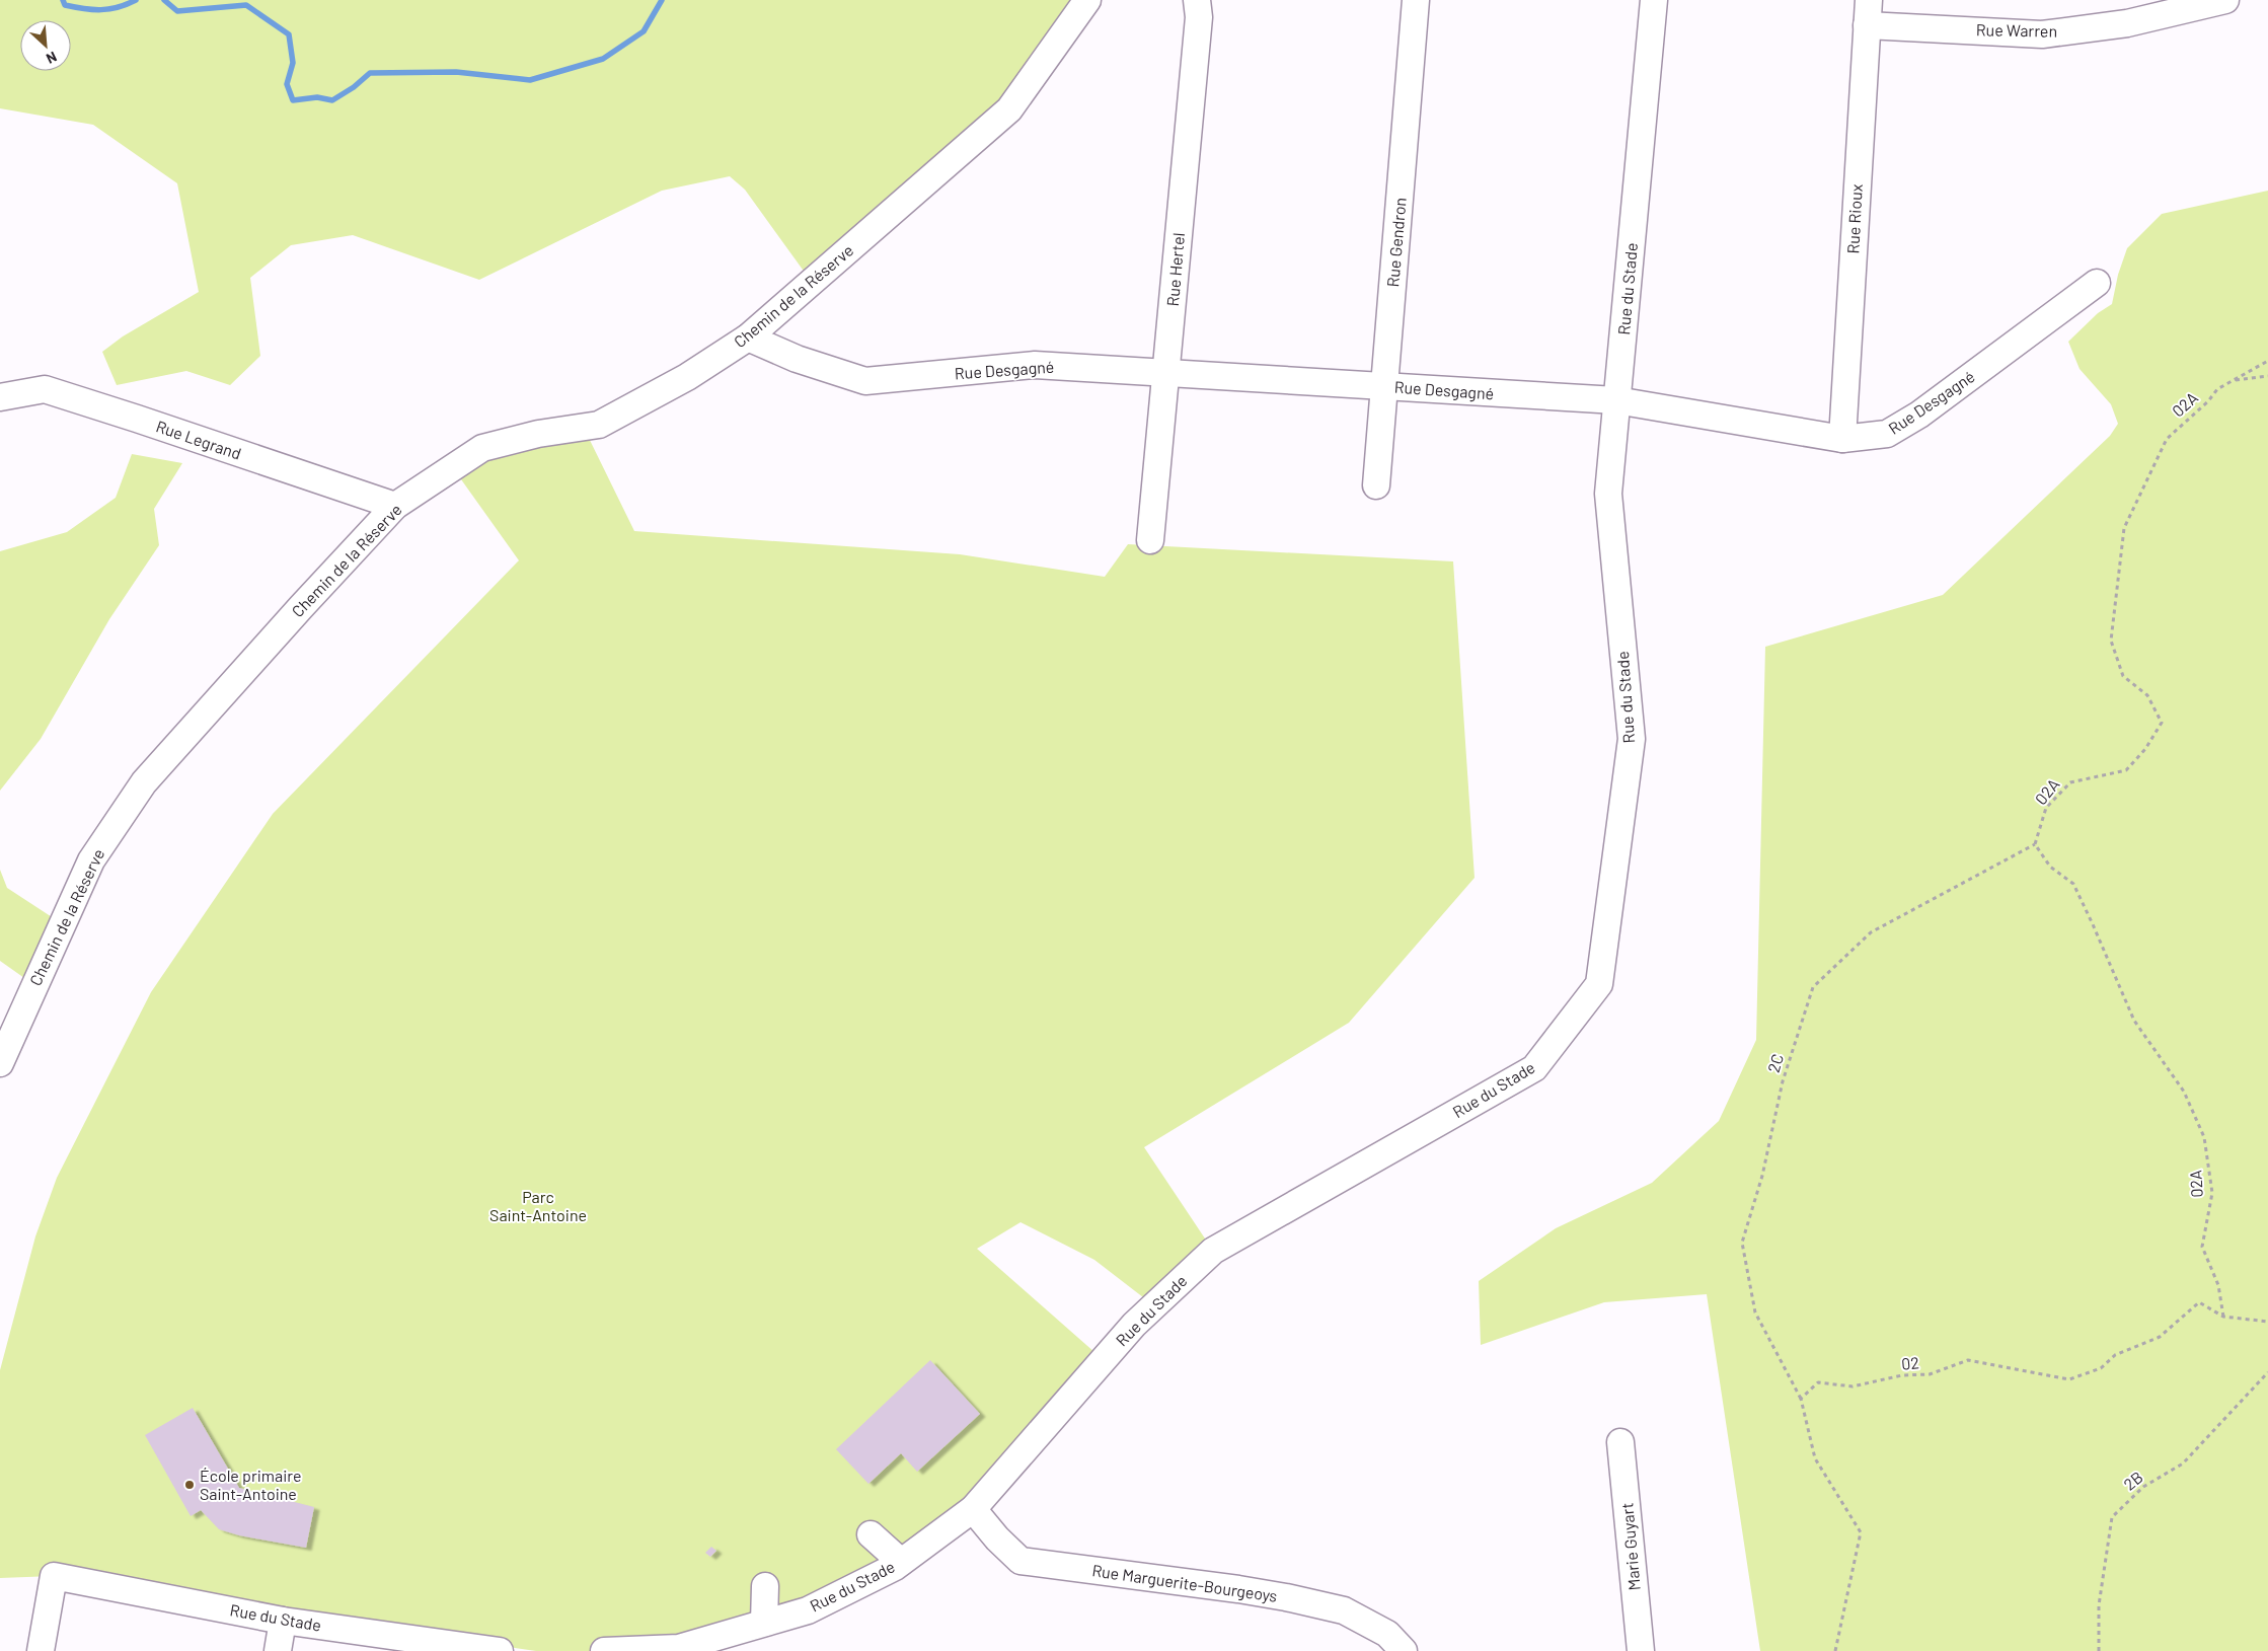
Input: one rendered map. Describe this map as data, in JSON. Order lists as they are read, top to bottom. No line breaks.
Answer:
{"streets":{"street":["Rue Warren","Rue Rioux","Rue Gendron","Rue Hertel","Rue du Stade","Chemin de la Réserve","Rue Desgagné","Rue Legrand","Marie Guyart","Rue Marguerite-Bourgeoys"],"path":["02A","2C","02","2B"]},"crossings":[["Rue Warren","Rue Rioux"],["Rue Rioux","Rue Desgagné"],["Rue Gendron","Rue Desgagné"],["Rue Hertel","Rue Desgagné"],["Rue du Stade","Rue Desgagné"],["Rue du Stade","Rue Marguerite-Bourgeoys"],["Chemin de la Réserve","Rue Desgagné"],["Chemin de la Réserve","Rue Legrand"],["02A","2C"],["02A","02"],["2C","02"]],"parks":["Parc Saint-Antoine"],"places":["École primaire Saint-Antoine"],"north":"bottom right"}
